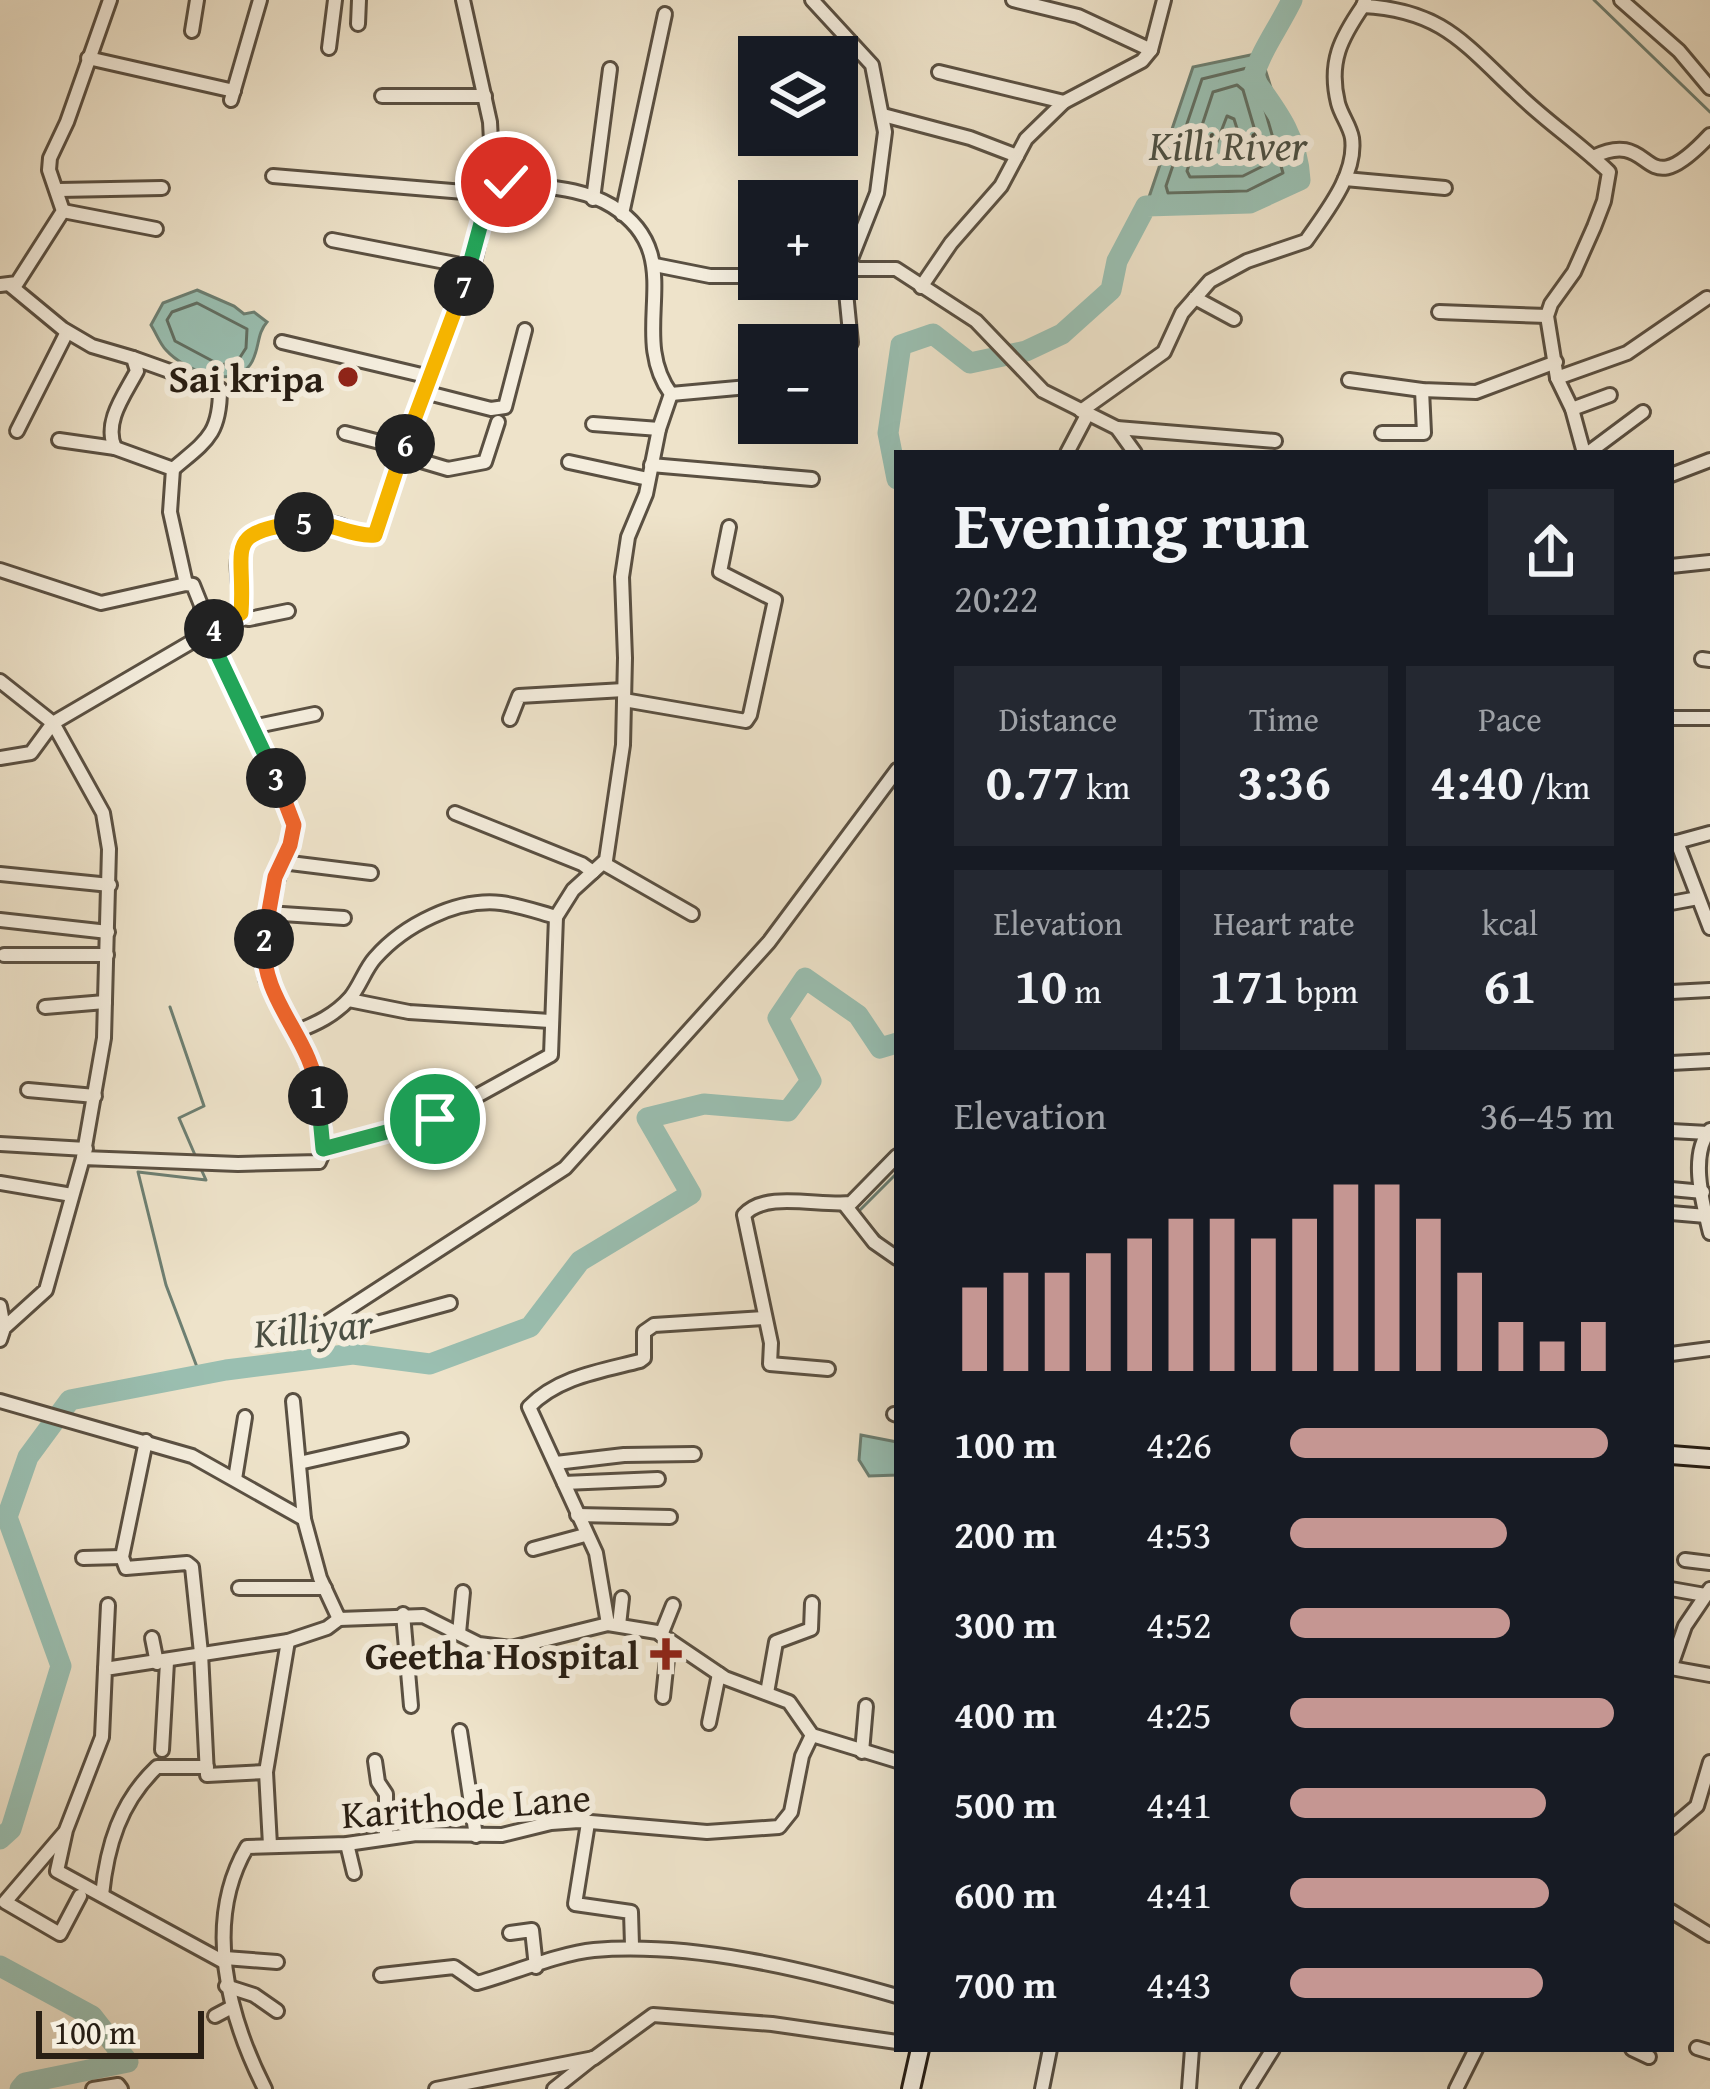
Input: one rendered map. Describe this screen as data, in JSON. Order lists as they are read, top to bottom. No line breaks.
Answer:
{"streets":{"street":["Karithode Lane"]},"water":["Killi River","Killiyar"],"places":{"other":["Sai kripa"],"health":["Geetha Hospital"]},"scale_bar":"100 m","page":{"map_buttons":["+","−"],"pins":["7","6","5","4","3","2","1"],"heading":["Evening run","20:22"],"stats":[["Distance","0.77 km"],["Time","3:36"],["Pace","4:40 /km"],["Elevation","10 m"],["Heart rate","171 bpm"],["kcal","61"]],"chart":["Elevation","36–45 m"],"list":[{"name":"100 m","note":"4:26"},{"name":"200 m","note":"4:53"},{"name":"300 m","note":"4:52"},{"name":"400 m","note":"4:25"},{"name":"500 m","note":"4:41"},{"name":"600 m","note":"4:41"},{"name":"700 m","note":"4:43"}],"scale":"100 m"}}
